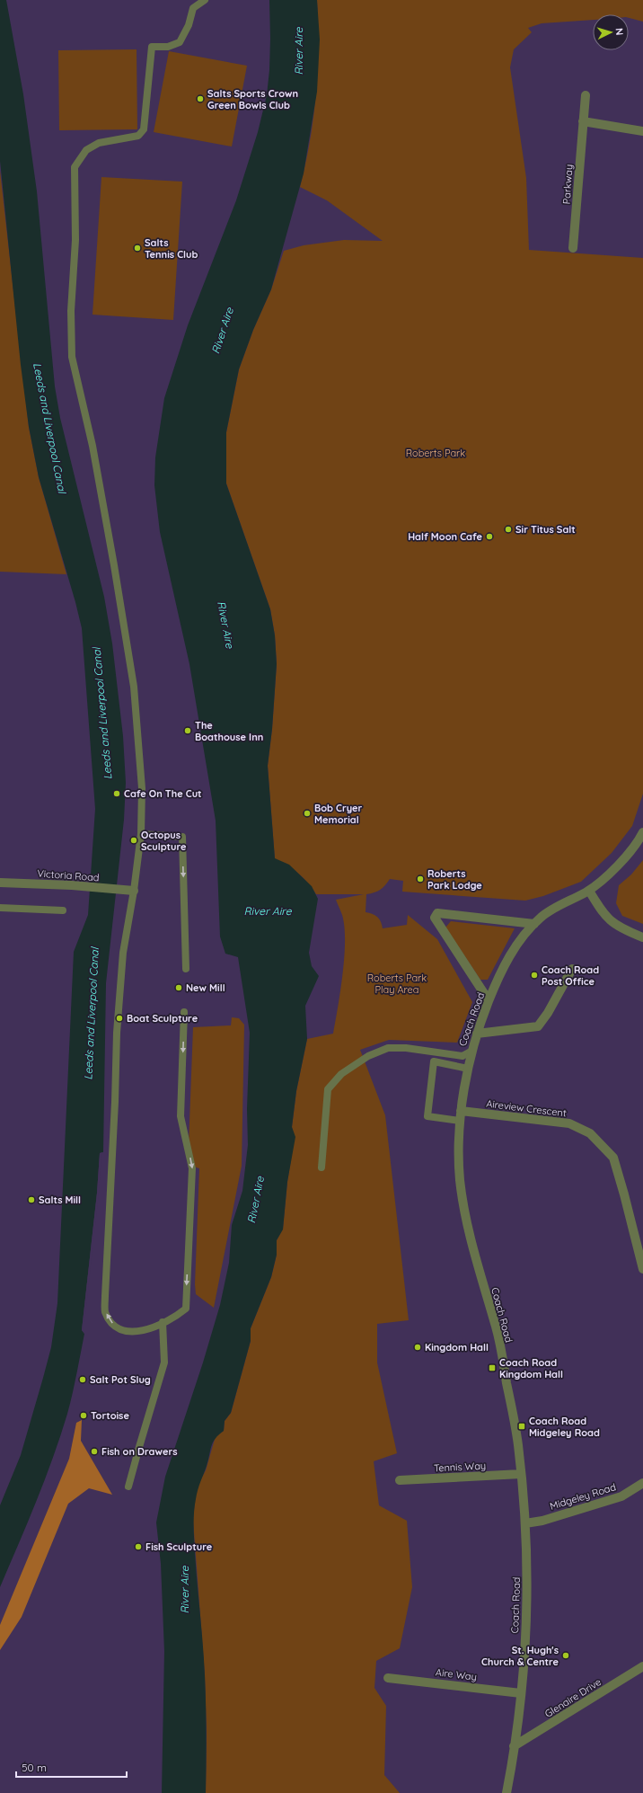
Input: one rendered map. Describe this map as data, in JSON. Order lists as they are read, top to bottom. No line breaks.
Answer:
{"streets":{"street":["Parkway","Victoria Road","Coach Road","Aireview Crescent","Tennis Way","Midgeley Road","Aire Way","Glenaire Drive"]},"crossings":[["Coach Road","Aireview Crescent"],["Coach Road","Tennis Way"],["Coach Road","Midgeley Road"],["Coach Road","Aire Way"],["Coach Road","Glenaire Drive"]],"water":["River Aire","Leeds and Liverpool Canal"],"parks":["Roberts Park","Roberts Park Play Area"],"places":{"other":["Salts Sports Crown Green Bowls Club","Salts Tennis Club","Sir Titus Salt","Half Moon Cafe","The Boathouse Inn","Cafe On The Cut","Bob Cryer Memorial","Octopus Sculpture","Roberts Park Lodge","Coach Road Post Office","New Mill","Boat Sculpture","Salts Mill","Kingdom Hall","Salt Pot Slug","Tortoise","Fish on Drawers","Fish Sculpture","St. Hugh's Church & Centre"],"transit":["Coach Road Kingdom Hall","Coach Road Midgeley Road"]},"scale_bar":"50 m","north":"right"}
